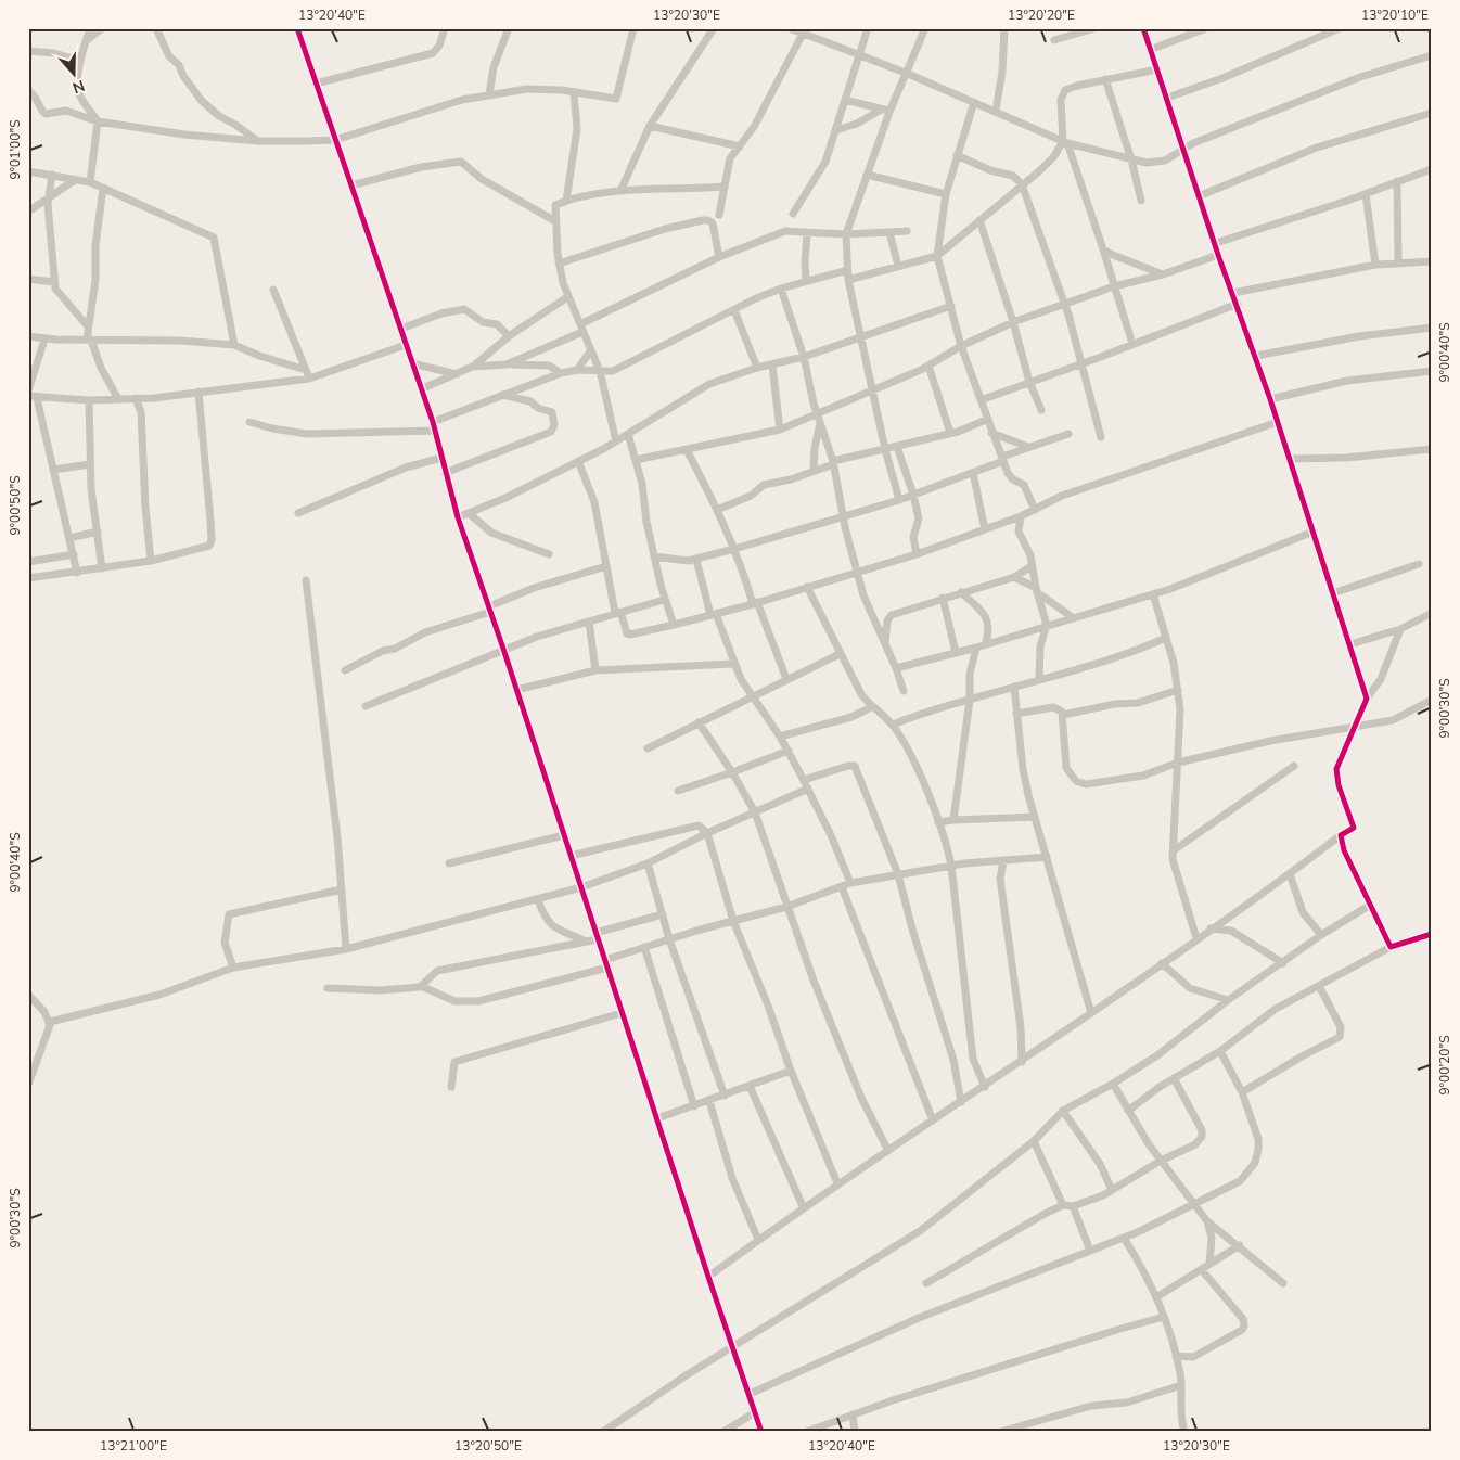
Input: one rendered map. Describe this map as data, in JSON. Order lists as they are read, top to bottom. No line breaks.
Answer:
{"north":"bottom","coordinates":["13°20'40\"E","13°20'30\"E","13°20'20\"E","13°20'10\"E","9°01'00\"S","9°00'40\"S","9°00'50\"S","9°00'30\"S","9°00'20\"S","13°21'00\"E","13°20'50\"E"]}
